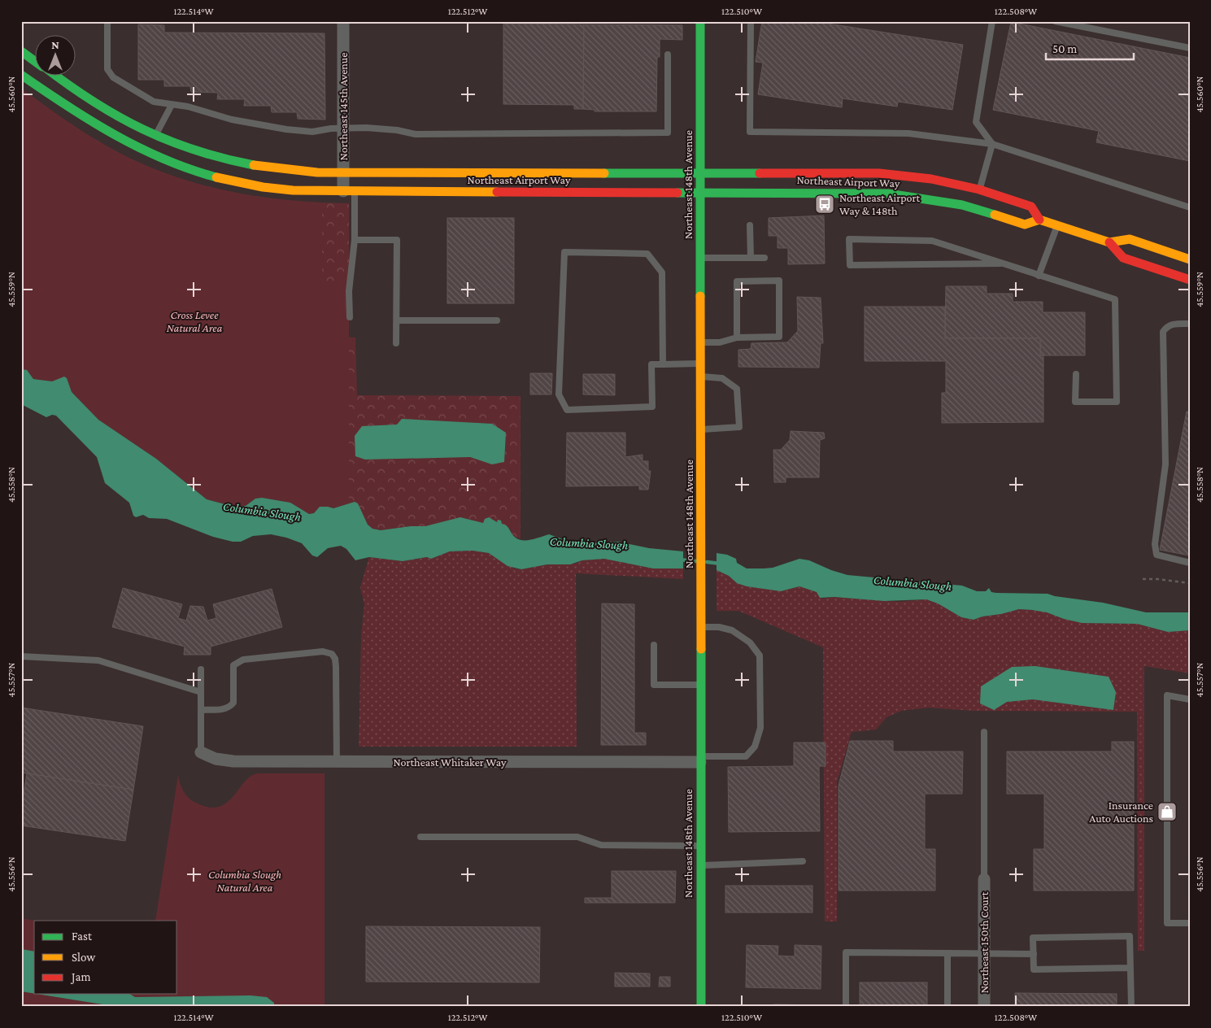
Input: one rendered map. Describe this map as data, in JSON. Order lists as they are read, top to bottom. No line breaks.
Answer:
{"streets":{"main road":["Northeast Airport Way","Northeast 148th Avenue"],"street":["Northeast 145th Avenue","Northeast Whitaker Way","Northeast 150th Court"]},"crossings":[["Northeast 145th Avenue","Northeast Airport Way"],["Northeast Airport Way","Northeast 148th Avenue"],["Northeast 148th Avenue","Northeast Whitaker Way"]],"water":["Columbia Slough"],"parks":["Cross Levee Natural Area","Columbia Slough Natural Area"],"places":{"bus stop":["Northeast Airport Way & 148th"],"shop":["Insurance Auto Auctions"]},"legend":["Fast","Slow","Jam"],"scale_bar":"50 m","north":"top","coordinates":["122.514°W","122.512°W","122.510°W","122.508°W","45.560°N","45.559°N","45.558°N","45.557°N","45.556°N"]}
